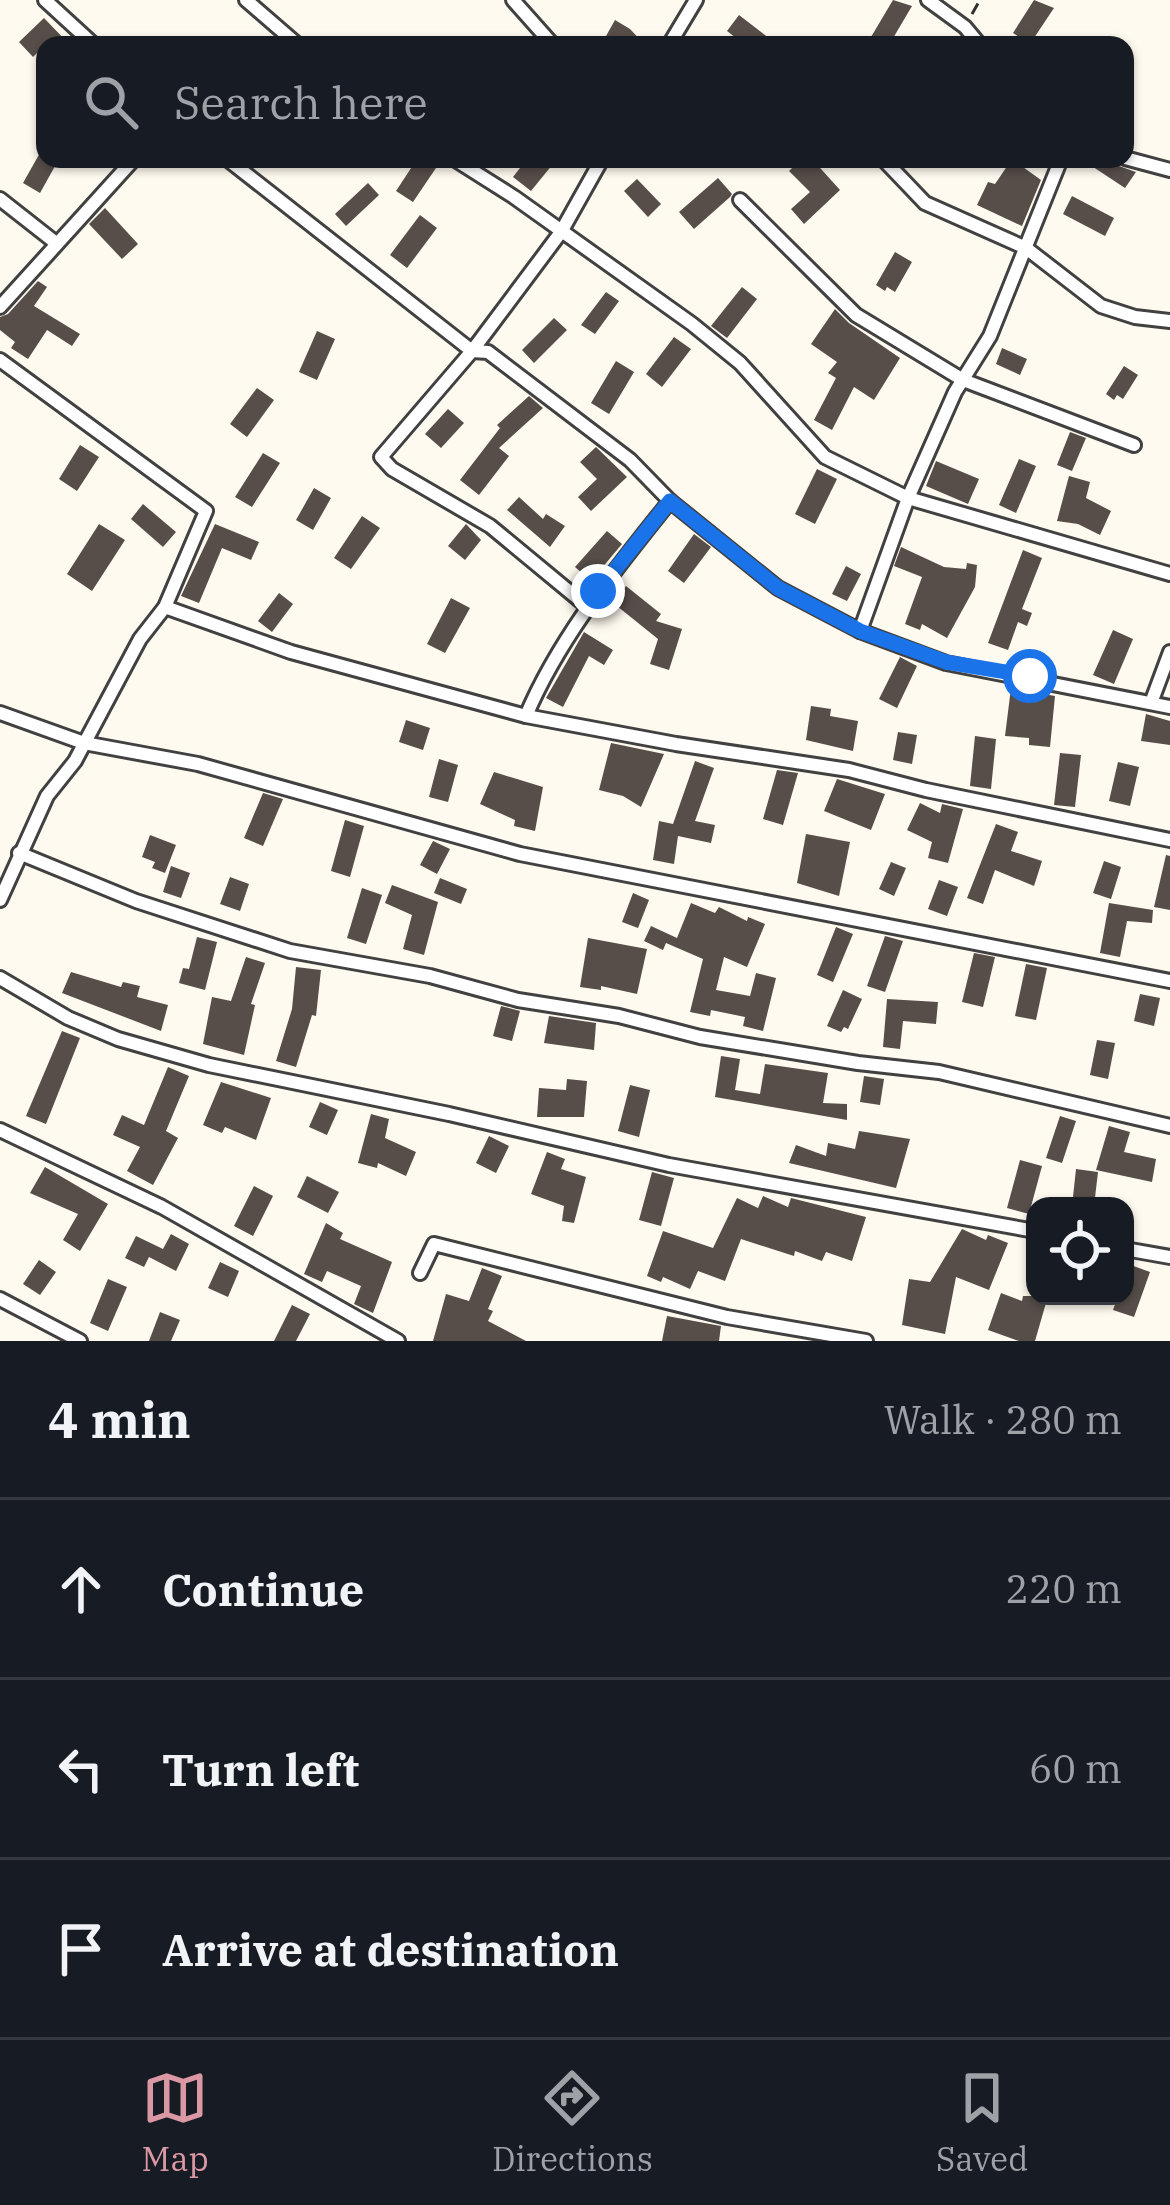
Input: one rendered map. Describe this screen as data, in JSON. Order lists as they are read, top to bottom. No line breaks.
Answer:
{"page":{"search":"Search here","heading":["4 min","Walk · 280 m"],"list":[["Continue","220 m"],["Turn left","60 m"],"Arrive at destination"],"nav":["Map","Directions","Saved"]}}
